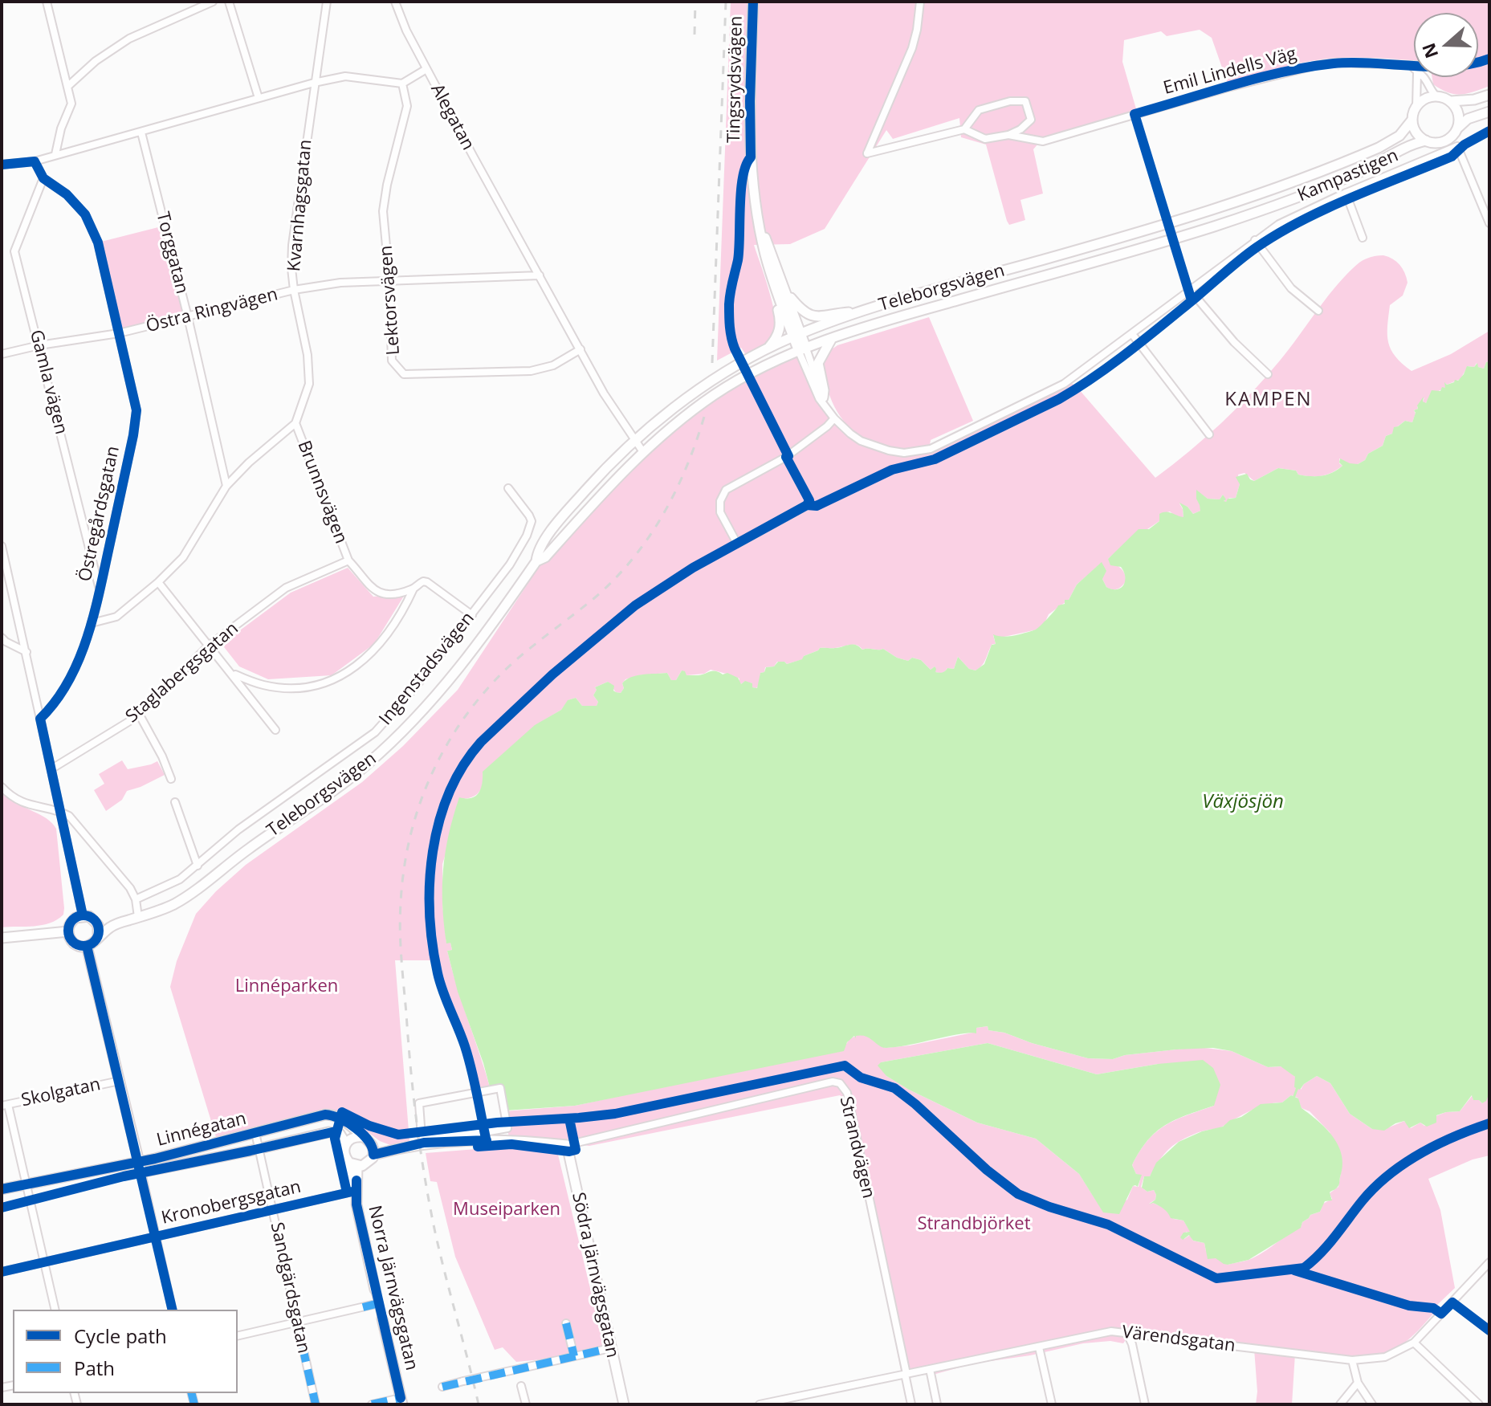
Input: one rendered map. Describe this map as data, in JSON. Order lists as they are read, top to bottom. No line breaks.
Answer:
{"streets":{"main road":["Tingsrydsvägen","Teleborgsvägen","Linnégatan","Södra Järnvägsgatan","Norra Järnvägsgatan"],"street":["Emil Lindells Väg","Alegatan","Kampastigen","Kvarnhagsgatan","Torggatan","Lektorsvägen","Östra Ringvägen","Gamla vägen","Brunnsvägen","Östregårdsgatan","Ingenstadsvägen","Staglabergsgatan","Skolgatan","Strandvägen","Kronobergsgatan","Sandgärdsgatan","Värendsgatan"]},"crossings":[["Tingsrydsvägen","Kampastigen"],["Tingsrydsvägen","Teleborgsvägen"],["Alegatan","Kvarnhagsgatan"],["Alegatan","Torggatan"],["Alegatan","Teleborgsvägen"],["Alegatan","Lektorsvägen"],["Alegatan","Östra Ringvägen"],["Alegatan","Östregårdsgatan"],["Kampastigen","Teleborgsvägen"],["Kvarnhagsgatan","Östra Ringvägen"],["Kvarnhagsgatan","Brunnsvägen"],["Torggatan","Östra Ringvägen"],["Lektorsvägen","Östra Ringvägen"],["Östra Ringvägen","Gamla vägen"],["Östra Ringvägen","Östregårdsgatan"],["Gamla vägen","Östregårdsgatan"],["Brunnsvägen","Staglabergsgatan"],["Linnégatan","Sandgärdsgatan"],["Linnégatan","Norra Järnvägsgatan"],["Strandvägen","Södra Järnvägsgatan"],["Strandvägen","Värendsgatan"],["Kronobergsgatan","Sandgärdsgatan"],["Kronobergsgatan","Norra Järnvägsgatan"]],"districts":["KAMPEN"],"water":["Växjösjön"],"parks":["Linnéparken","Museiparken","Strandbjörket"],"legend":["Cycle path","Path"],"north":"left"}
